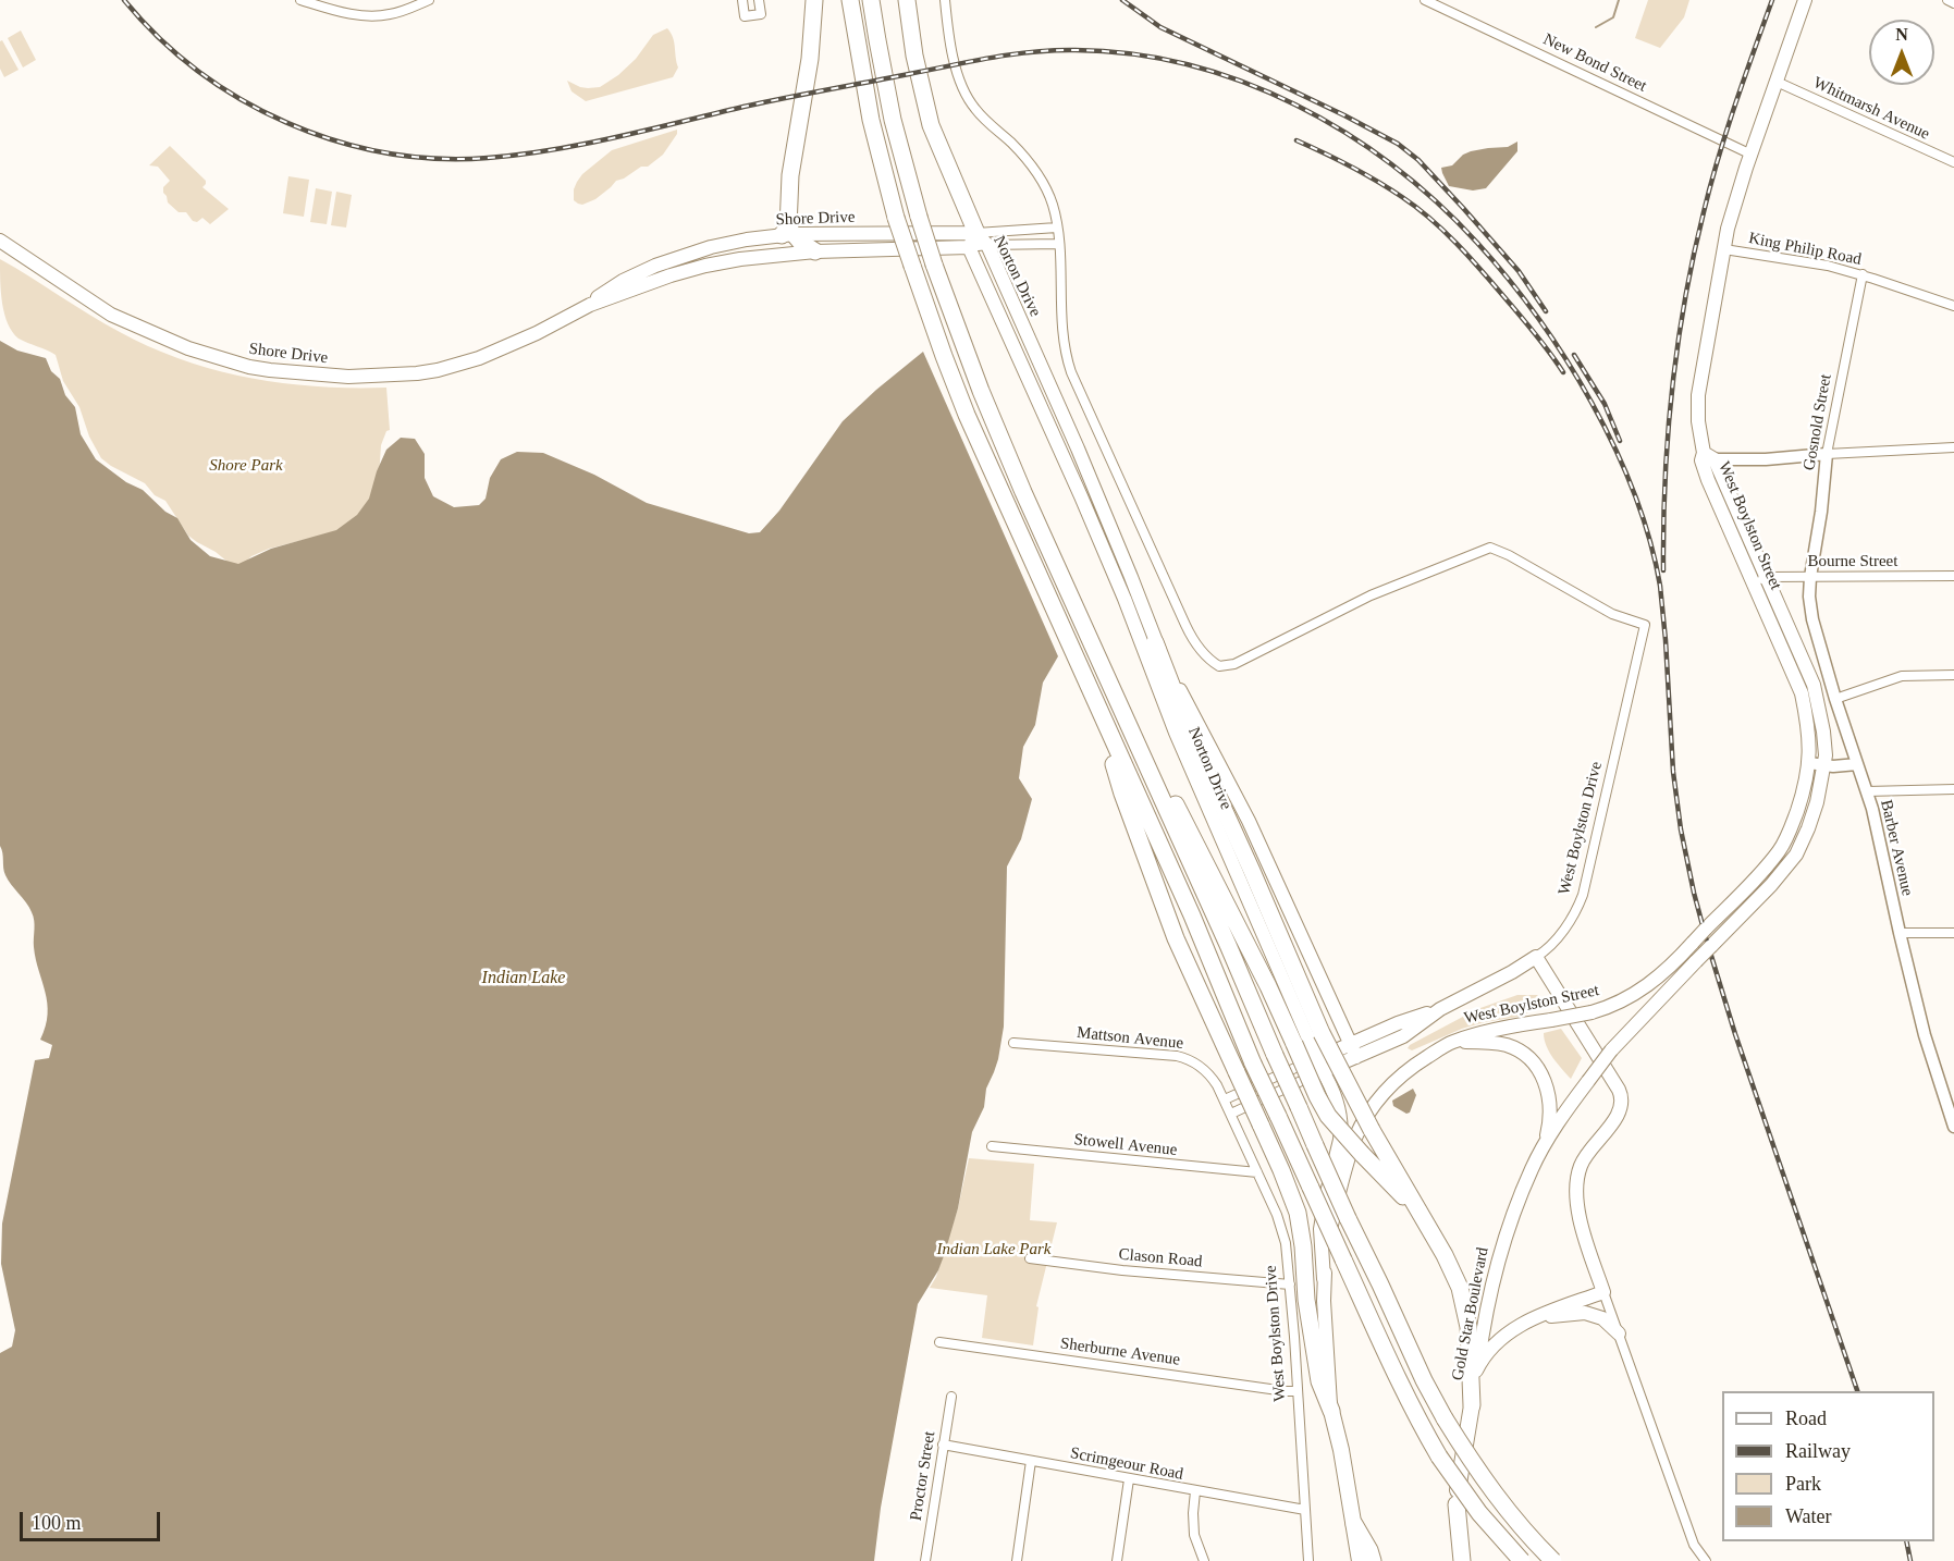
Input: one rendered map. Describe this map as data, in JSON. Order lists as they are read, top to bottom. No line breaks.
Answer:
{"streets":{"main road":["Shore Drive","Norton Drive","West Boylston Street","West Boylston Drive","Gold Star Boulevard"],"street":["New Bond Street","Whitmarsh Avenue","King Philip Road","Gosnold Street","Bourne Street","Barber Avenue","Mattson Avenue","Stowell Avenue","Clason Road","Sherburne Avenue","Scrimgeour Road","Proctor Street"]},"crossings":[["New Bond Street","West Boylston Street"],["Whitmarsh Avenue","West Boylston Street"],["Shore Drive","Norton Drive"],["King Philip Road","Gosnold Street"],["King Philip Road","West Boylston Street"],["Norton Drive","West Boylston Street"],["Norton Drive","West Boylston Drive"],["Gosnold Street","Bourne Street"],["Gosnold Street","Barber Avenue"],["West Boylston Street","Bourne Street"],["West Boylston Street","Gold Star Boulevard"],["Bourne Street","Barber Avenue"],["West Boylston Drive","Mattson Avenue"],["West Boylston Drive","Stowell Avenue"],["West Boylston Drive","Clason Road"],["West Boylston Drive","Sherburne Avenue"],["West Boylston Drive","Scrimgeour Road"],["Scrimgeour Road","Proctor Street"]],"water":["Indian Lake"],"parks":["Shore Park","Indian Lake Park"],"legend":["Road","Railway","Park","Water"],"scale_bar":"100 m","north":"top"}
